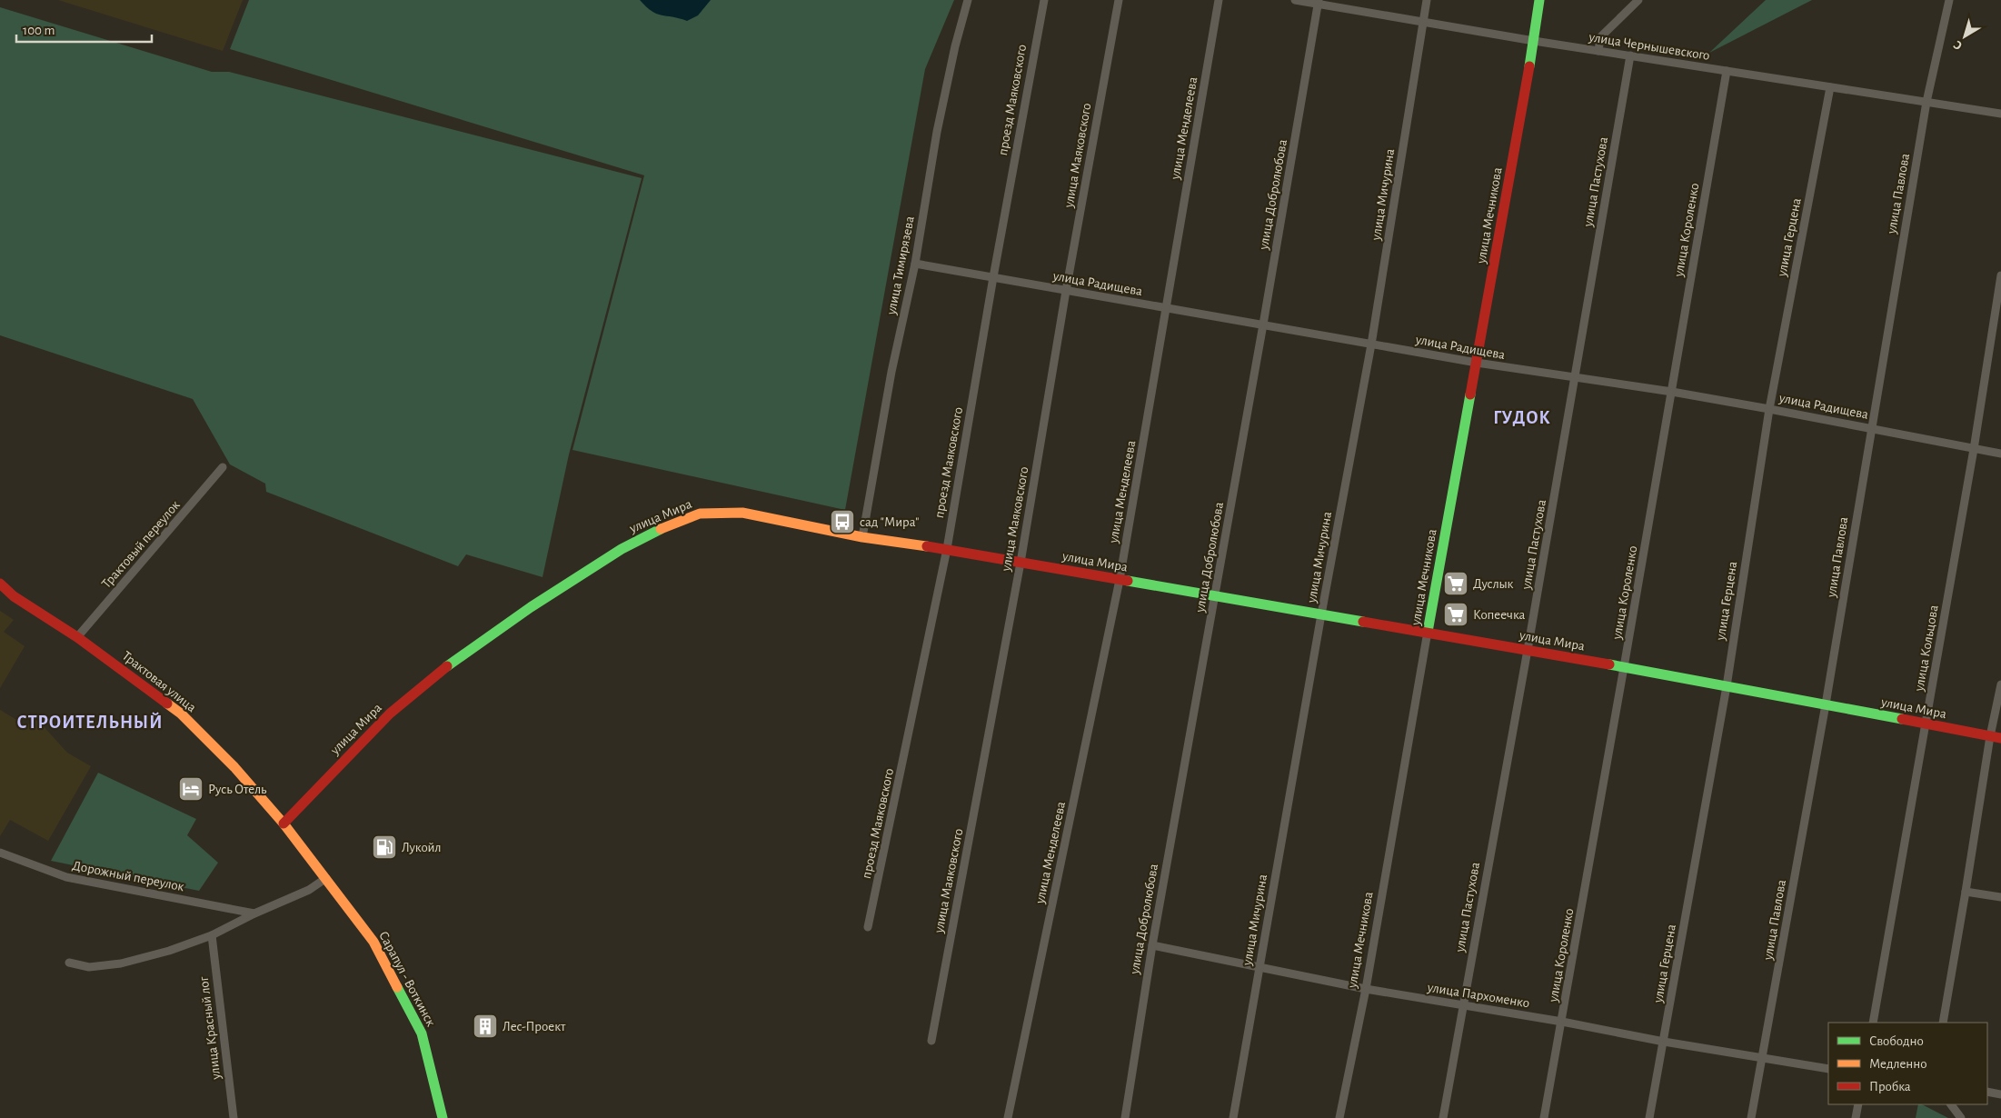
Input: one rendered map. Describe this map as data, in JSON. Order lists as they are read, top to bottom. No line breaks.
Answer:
{"streets":{"main road":["улица Мечникова","улица Мира","Трактовая улица","Сарапул - Воткинск"],"street":["улица Чернышевского","проезд Маяковского","улица Менделеева","улица Маяковского","улица Пастухова","улица Павлова","улица Добролюбова","улица Мичурина","улица Короленко","улица Герцена","улица Тимирязева","улица Радищева","Трактовый переулок","улица Кольцова","Дорожный переулок","улица Пархоменко","улица Красный лог"]},"crossings":[["улица Чернышевского","улица Пастухова"],["улица Чернышевского","улица Павлова"],["улица Чернышевского","улица Добролюбова"],["улица Чернышевского","улица Мичурина"],["улица Чернышевского","улица Мечникова"],["улица Чернышевского","улица Короленко"],["улица Чернышевского","улица Герцена"],["проезд Маяковского","улица Радищева"],["проезд Маяковского","улица Мира"],["улица Менделеева","улица Радищева"],["улица Менделеева","улица Мира"],["улица Маяковского","улица Радищева"],["улица Маяковского","улица Мира"],["улица Пастухова","улица Радищева"],["улица Пастухова","улица Мира"],["улица Пастухова","улица Пархоменко"],["улица Павлова","улица Радищева"],["улица Павлова","улица Мира"],["улица Павлова","улица Пархоменко"],["улица Добролюбова","улица Радищева"],["улица Добролюбова","улица Мира"],["улица Добролюбова","улица Пархоменко"],["улица Мичурина","улица Радищева"],["улица Мичурина","улица Мира"],["улица Мичурина","улица Пархоменко"],["улица Мечникова","улица Радищева"],["улица Мечникова","улица Мира"],["улица Мечникова","улица Пархоменко"],["улица Короленко","улица Радищева"],["улица Короленко","улица Мира"],["улица Короленко","улица Пархоменко"],["улица Герцена","улица Радищева"],["улица Герцена","улица Мира"],["улица Герцена","улица Пархоменко"],["улица Тимирязева","улица Радищева"],["улица Тимирязева","улица Мира"],["улица Радищева","улица Кольцова"],["улица Мира","улица Кольцова"],["улица Мира","Трактовая улица"],["улица Мира","Сарапул - Воткинск"],["Трактовый переулок","Трактовая улица"],["Трактовая улица","Сарапул - Воткинск"]],"districts":["ГУДОК","СТРОИТЕЛЬНЫЙ"],"places":{"bus stop":["сад \"Мира\""],"supermarket":["Дуслык","Копеечка"],"hotel":["Русь Отель"],"fuel station":["Лукойл"],"building":["Лес-Проект"]},"legend":["Свободно","Медленно","Пробка"],"scale_bar":"100 m","north":"bottom left"}
